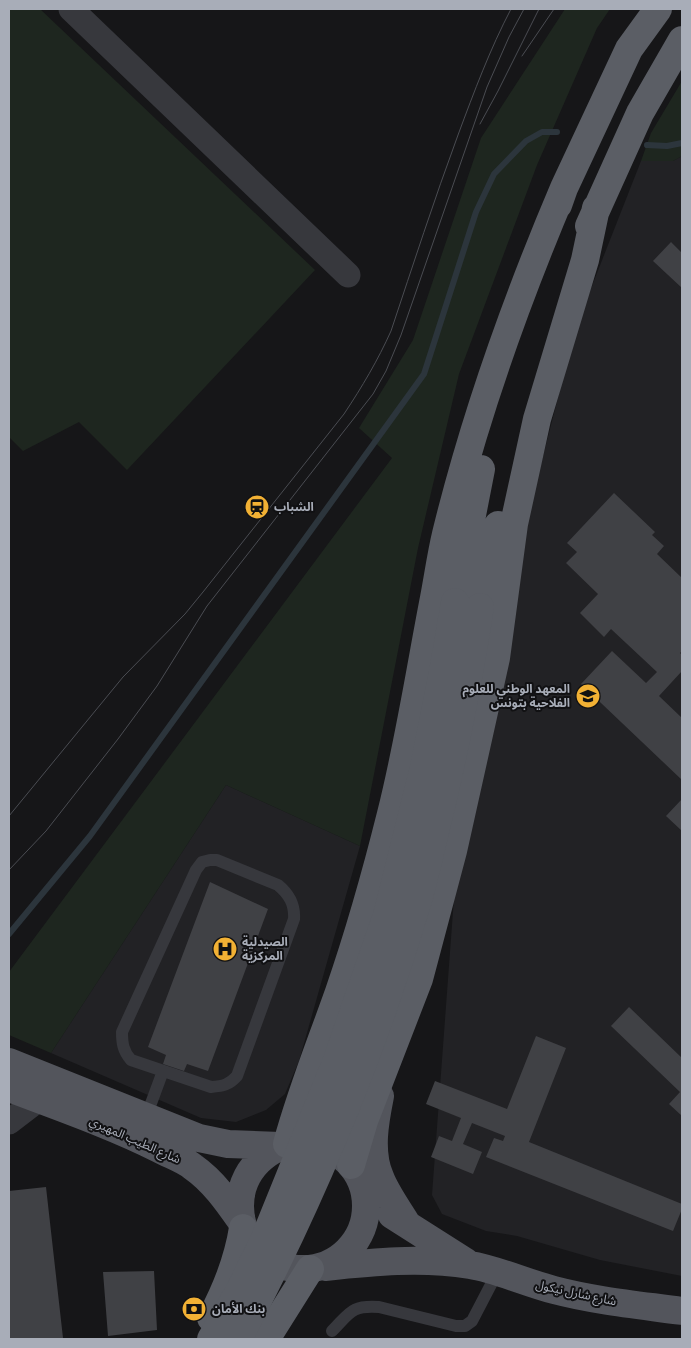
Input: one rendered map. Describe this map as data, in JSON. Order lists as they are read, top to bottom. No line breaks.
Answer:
{"streets":{"main road":["شارع الطيب المهيري","شارع شارل نيكول"]},"places":{"station":["الشباب"],"school or university":["المعهد الوطني للعلوم الفلاحية بتونس"],"hospital":["الصيدلية المركزية"],"bank":["بنك الأمان"]}}
